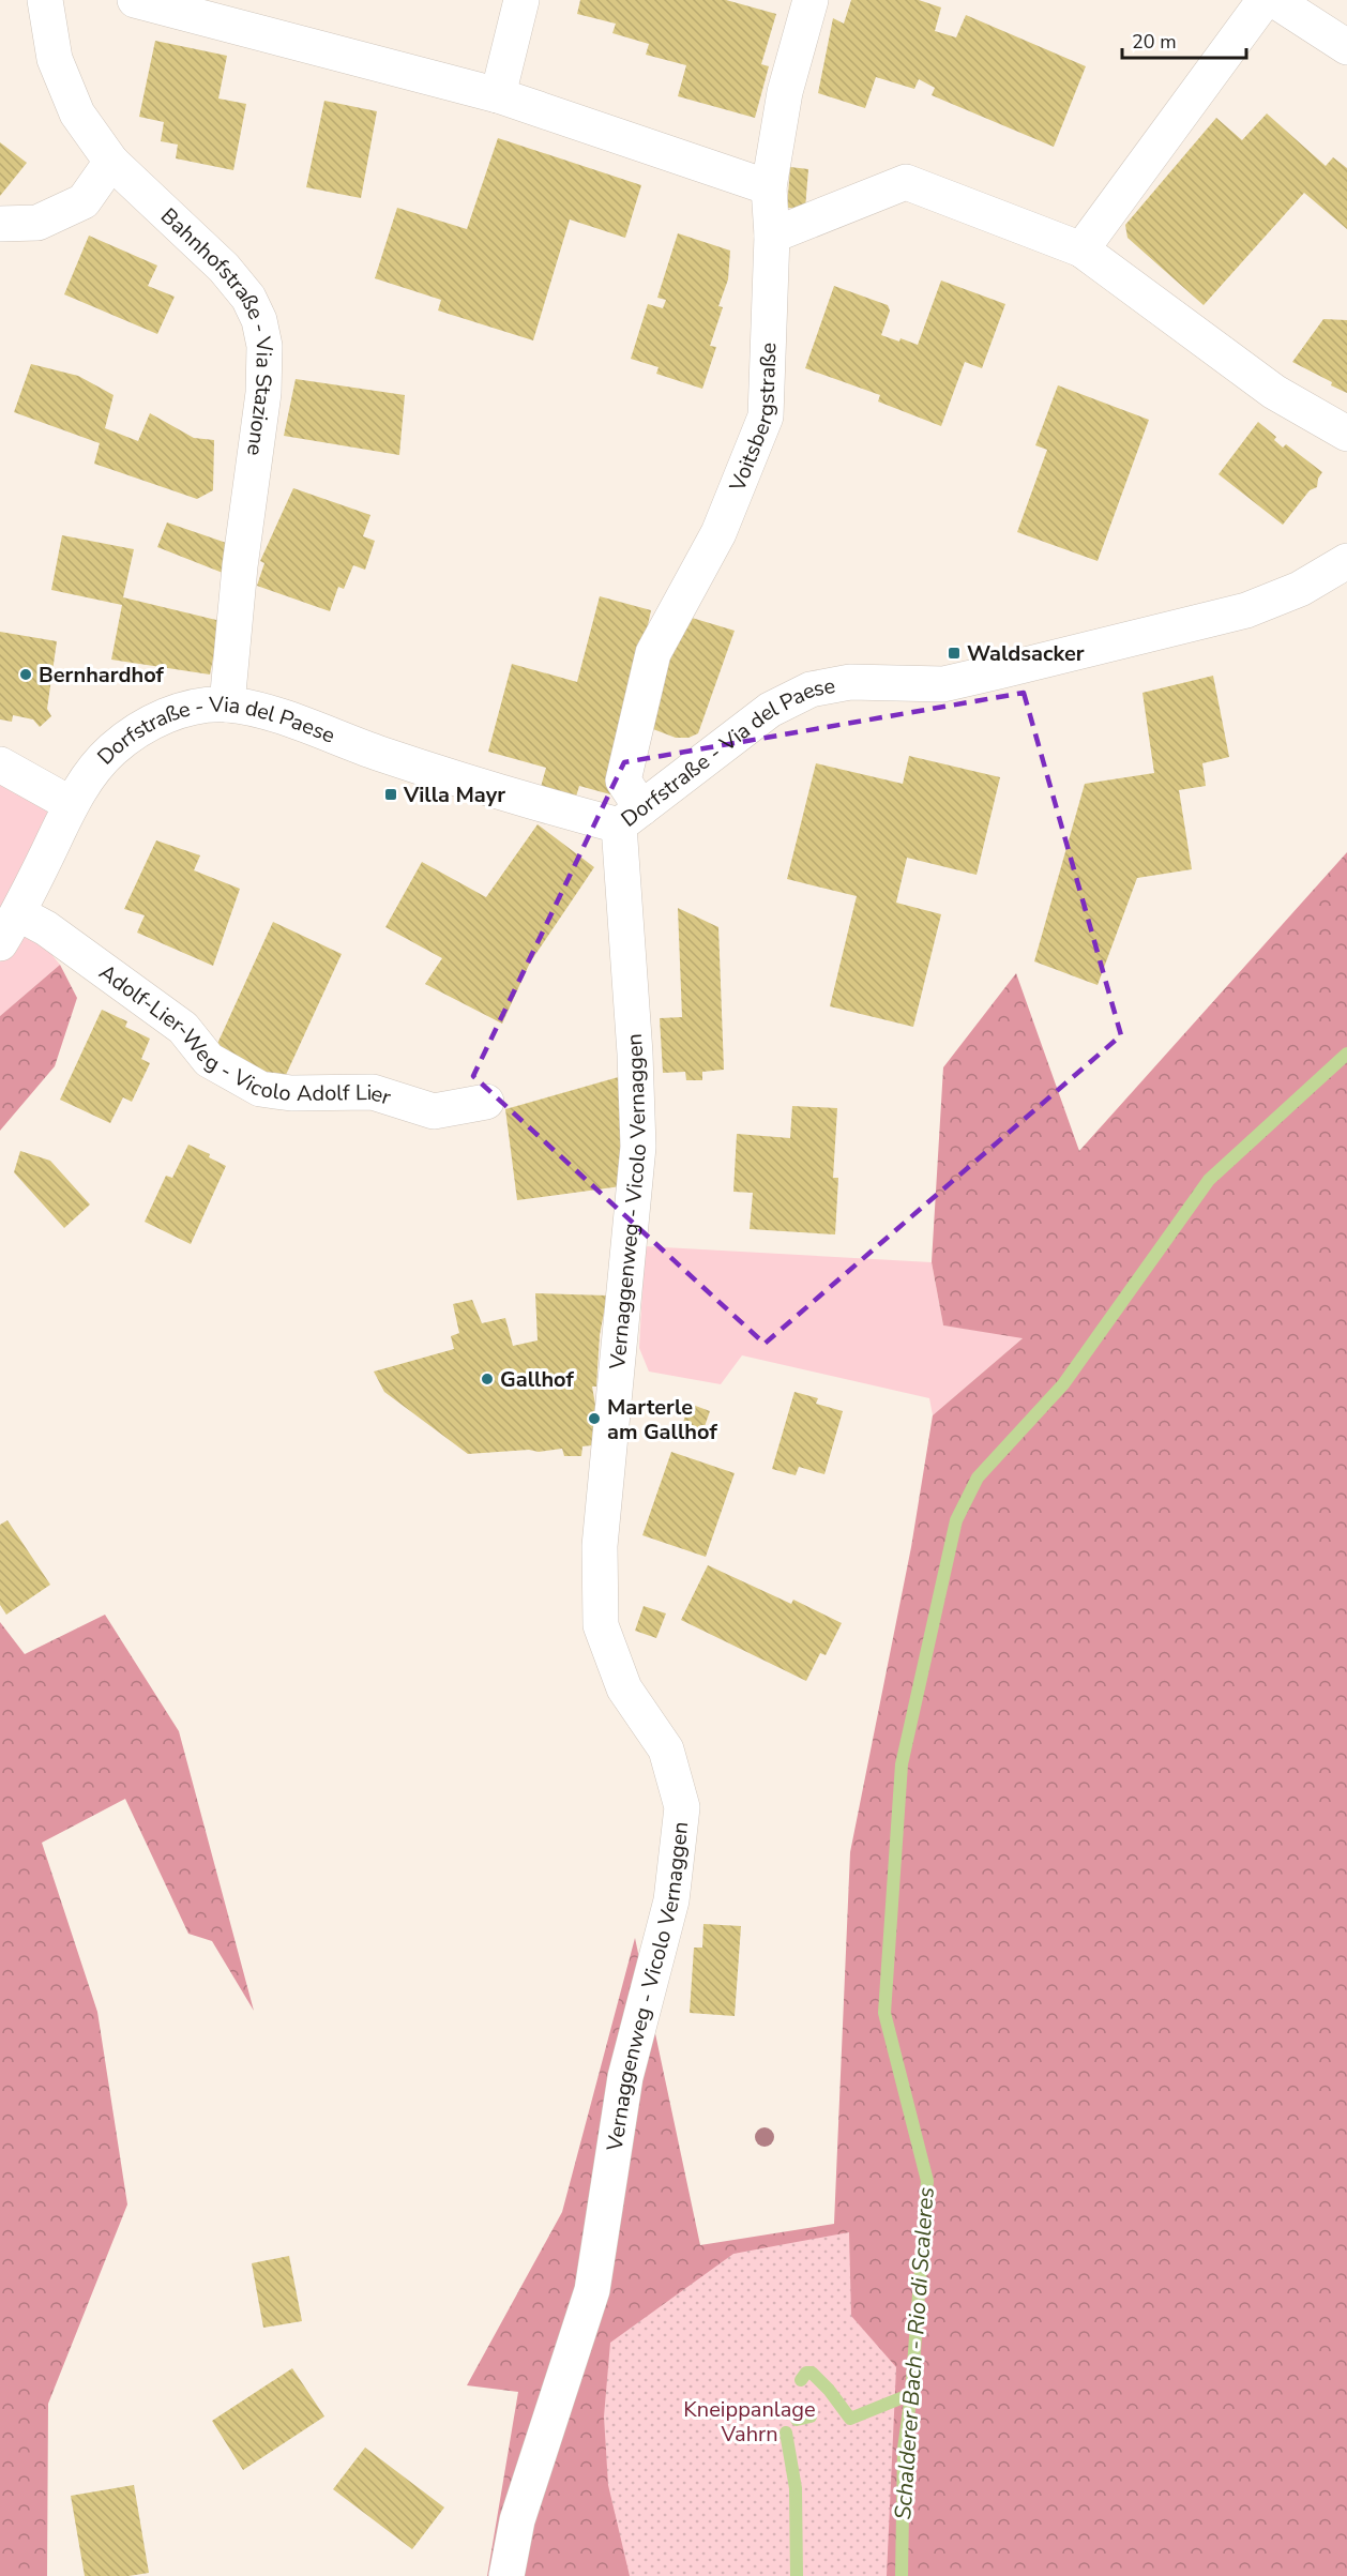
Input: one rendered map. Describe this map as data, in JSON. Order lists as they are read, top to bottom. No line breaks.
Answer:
{"streets":{"street":["Bahnhofstraße - Via Stazione","Voitsbergstraße","Dorfstraße - Via del Paese","Adolf-Lier-Weg - Vicolo Adolf Lier","Vernaggenweg - Vicolo Vernaggen"]},"crossings":[["Bahnhofstraße - Via Stazione","Dorfstraße - Via del Paese"],["Voitsbergstraße","Dorfstraße - Via del Paese"],["Voitsbergstraße","Vernaggenweg - Vicolo Vernaggen"],["Dorfstraße - Via del Paese","Adolf-Lier-Weg - Vicolo Adolf Lier"],["Dorfstraße - Via del Paese","Vernaggenweg - Vicolo Vernaggen"]],"water":["Schalderer Bach - Rio di Scaleres"],"parks":["Kneippanlage Vahrn"],"places":{"transit":["Waldsacker","Villa Mayr"],"other":["Bernhardhof","Gallhof","Marterle am Gallhof"]},"scale_bar":"20 m"}
